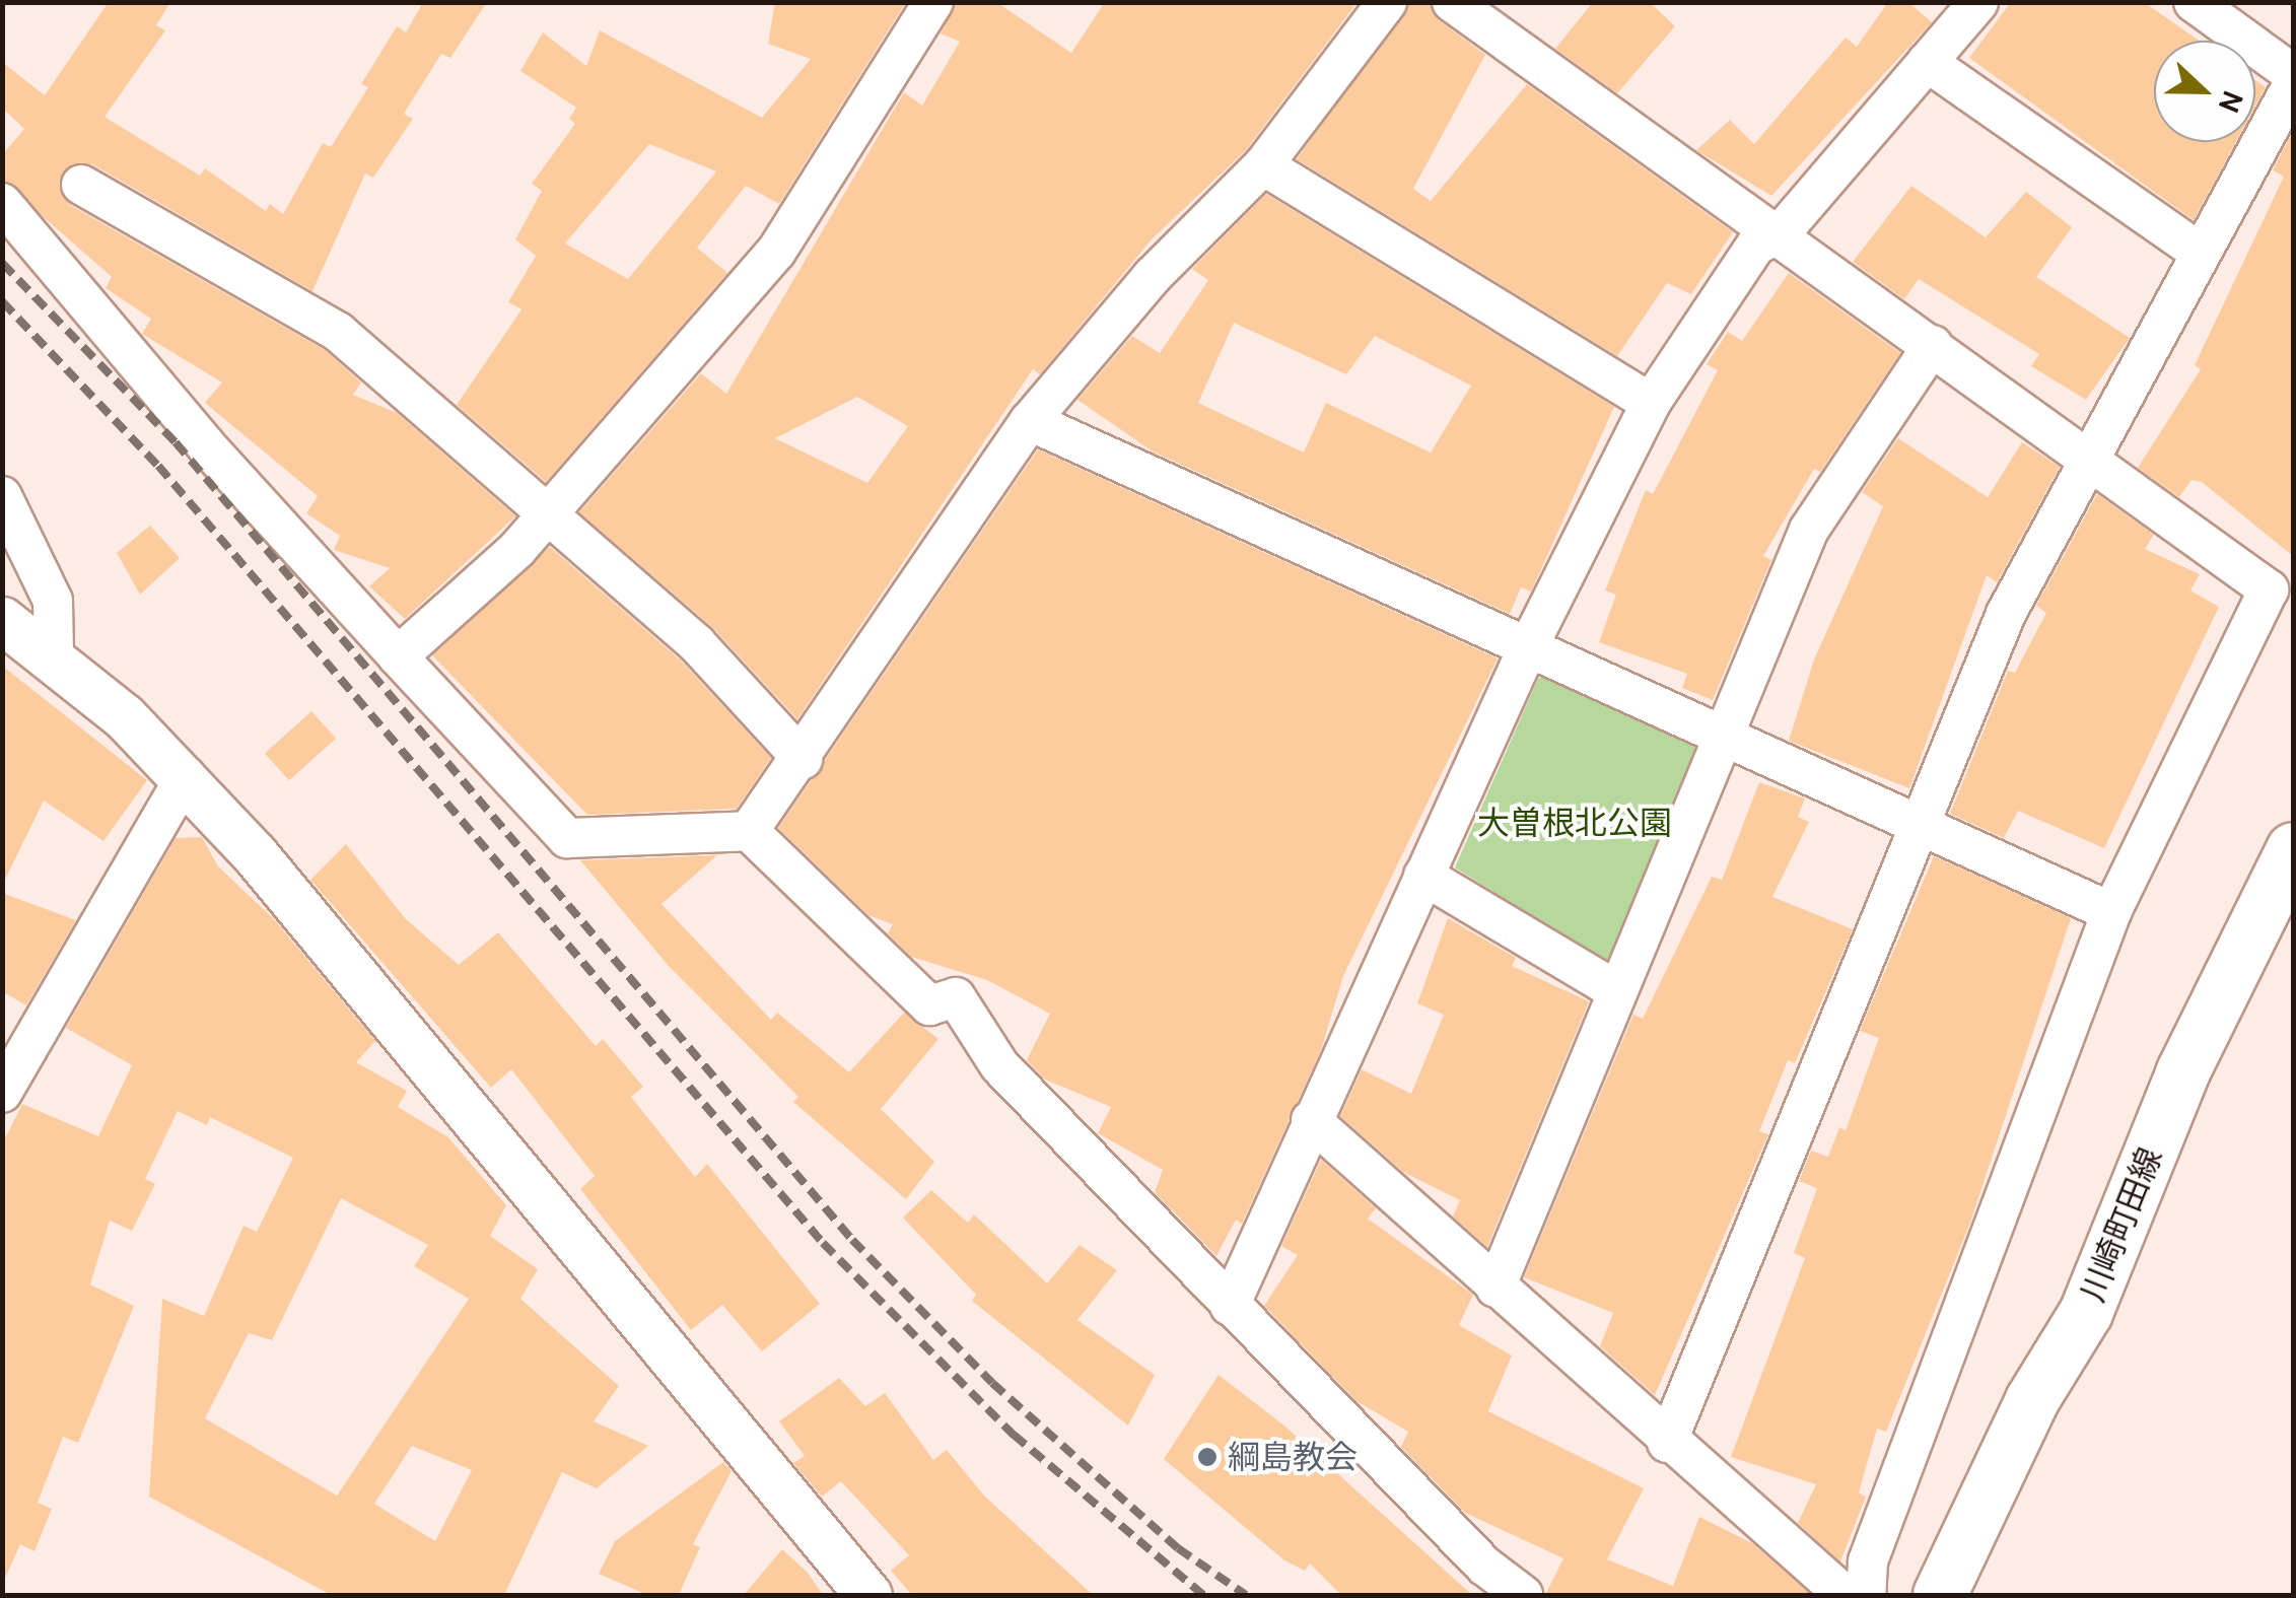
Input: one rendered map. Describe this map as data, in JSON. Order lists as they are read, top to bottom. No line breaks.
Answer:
{"streets":{"main road":["川崎町田線"]},"parks":["大曽根北公園"],"places":["綱島教会"],"north":"right"}
